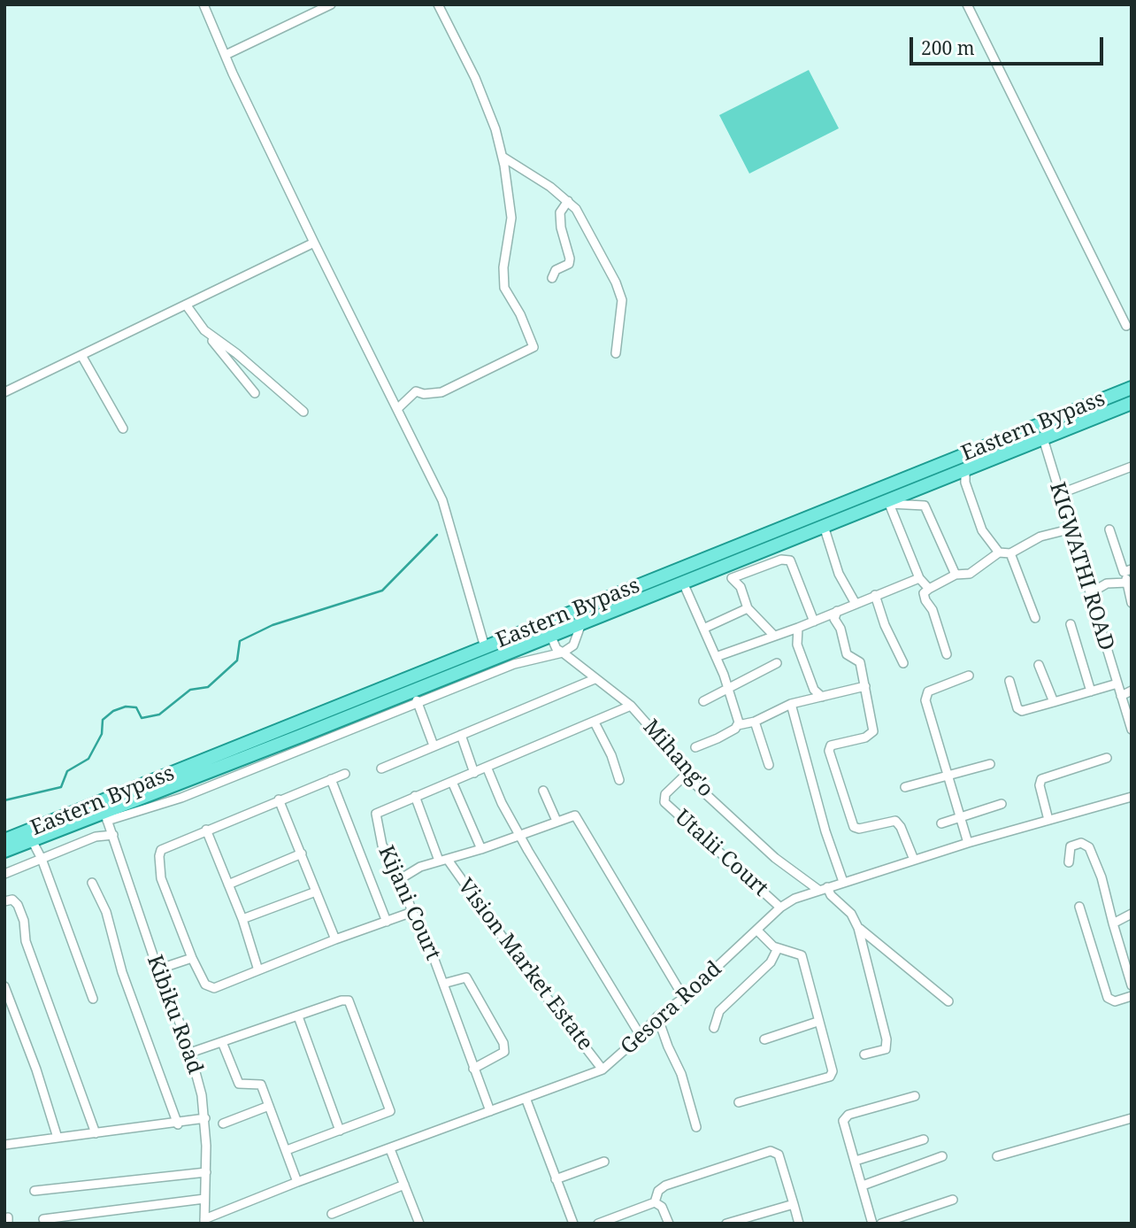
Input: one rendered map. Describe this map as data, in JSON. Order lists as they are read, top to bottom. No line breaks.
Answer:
{"streets":{"main road":["Eastern Bypass"],"street":["KIGWATHI ROAD","Mihang'o","Utalii Court","Kijani Court","Vision Market Estate","Gesora Road","Kibiku Road"]},"crossings":[["Eastern Bypass","KIGWATHI ROAD"],["Eastern Bypass","Mihang'o"],["Eastern Bypass","Kibiku Road"],["Mihang'o","Utalii Court"],["Mihang'o","Kijani Court"],["Mihang'o","Gesora Road"],["Utalii Court","Gesora Road"],["Kijani Court","Vision Market Estate"],["Kijani Court","Gesora Road"],["Vision Market Estate","Gesora Road"],["Gesora Road","Kibiku Road"]],"scale_bar":"200 m"}
